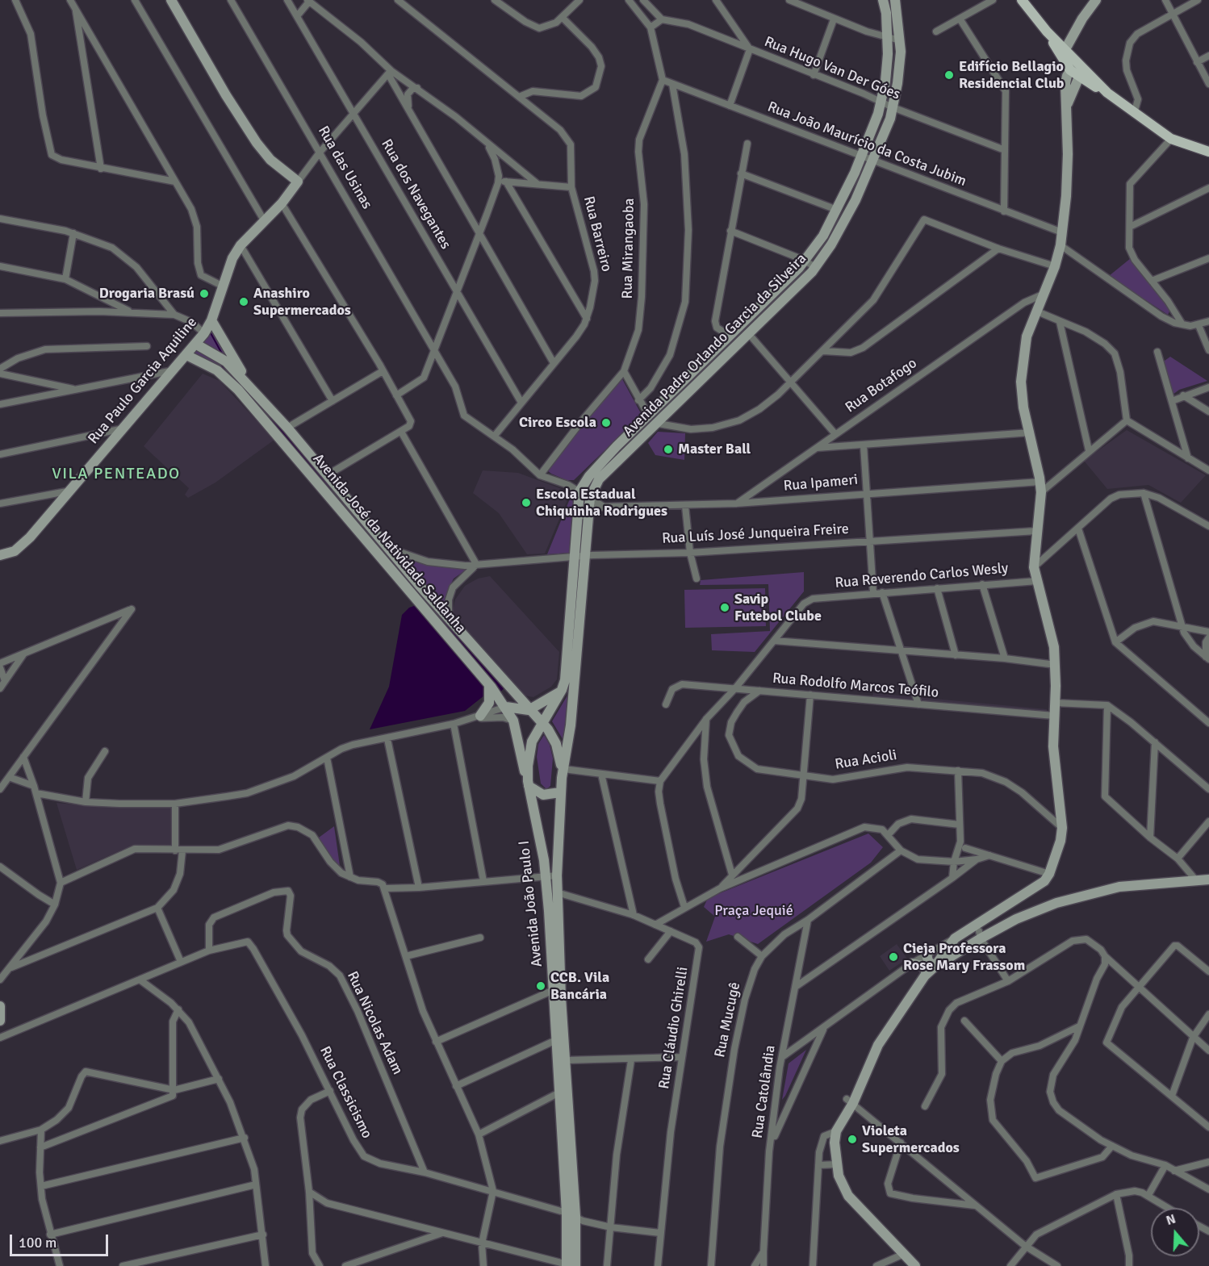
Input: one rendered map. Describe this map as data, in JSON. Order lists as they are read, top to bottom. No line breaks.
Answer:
{"streets":{"main road":["Avenida Padre Orlando Garcia da Silveira","Rua Paulo Garcia Aquiline","Avenida José da Natividade Saldanha","Avenida João Paulo I"],"street":["Rua Hugo Van Der Góes","Rua João Maurício da Costa Jubim","Rua das Usinas","Rua dos Navegantes","Rua Barreiro","Rua Mirangaoba","Rua Botafogo","Rua Ipameri","Rua Luís José Junqueira Freire","Rua Reverendo Carlos Wesly","Rua Rodolfo Marcos Teófilo","Rua Acioli","Rua Mucugê","Rua Nicolas Adam","Rua Cláudio Ghirelli","Rua Catolândia","Rua Classicismo"]},"crossings":[["Rua Hugo Van Der Góes","Avenida Padre Orlando Garcia da Silveira"],["Rua João Maurício da Costa Jubim","Rua Mirangaoba"],["Rua João Maurício da Costa Jubim","Avenida Padre Orlando Garcia da Silveira"],["Rua das Usinas","Rua Barreiro"],["Rua das Usinas","Rua Mirangaoba"],["Rua das Usinas","Rua Paulo Garcia Aquiline"],["Rua dos Navegantes","Rua Barreiro"],["Rua dos Navegantes","Rua Paulo Garcia Aquiline"],["Avenida Padre Orlando Garcia da Silveira","Avenida João Paulo I"],["Rua Paulo Garcia Aquiline","Avenida José da Natividade Saldanha"],["Rua Botafogo","Rua Ipameri"],["Rua Ipameri","Avenida João Paulo I"],["Rua Luís José Junqueira Freire","Avenida José da Natividade Saldanha"],["Rua Luís José Junqueira Freire","Avenida João Paulo I"],["Avenida José da Natividade Saldanha","Avenida João Paulo I"],["Rua Reverendo Carlos Wesly","Rua Rodolfo Marcos Teófilo"],["Rua Rodolfo Marcos Teófilo","Rua Acioli"],["Avenida João Paulo I","Rua Cláudio Ghirelli"],["Avenida João Paulo I","Rua Classicismo"],["Rua Mucugê","Rua Catolândia"],["Rua Nicolas Adam","Rua Classicismo"],["Rua Cláudio Ghirelli","Rua Classicismo"]],"districts":["VILA PENTEADO"],"parks":["Praça Jequié"],"places":["Edifício Bellagio Residencial Club","Drogaria Brasú","Anashiro Supermercados","Circo Escola","Master Ball","Escola Estadual Chiquinha Rodrigues","Savip Futebol Clube","Cieja Professora Rose Mary Frassom","CCB. Vila Bancária","Violeta Supermercados"],"scale_bar":"100 m","north":"top"}
